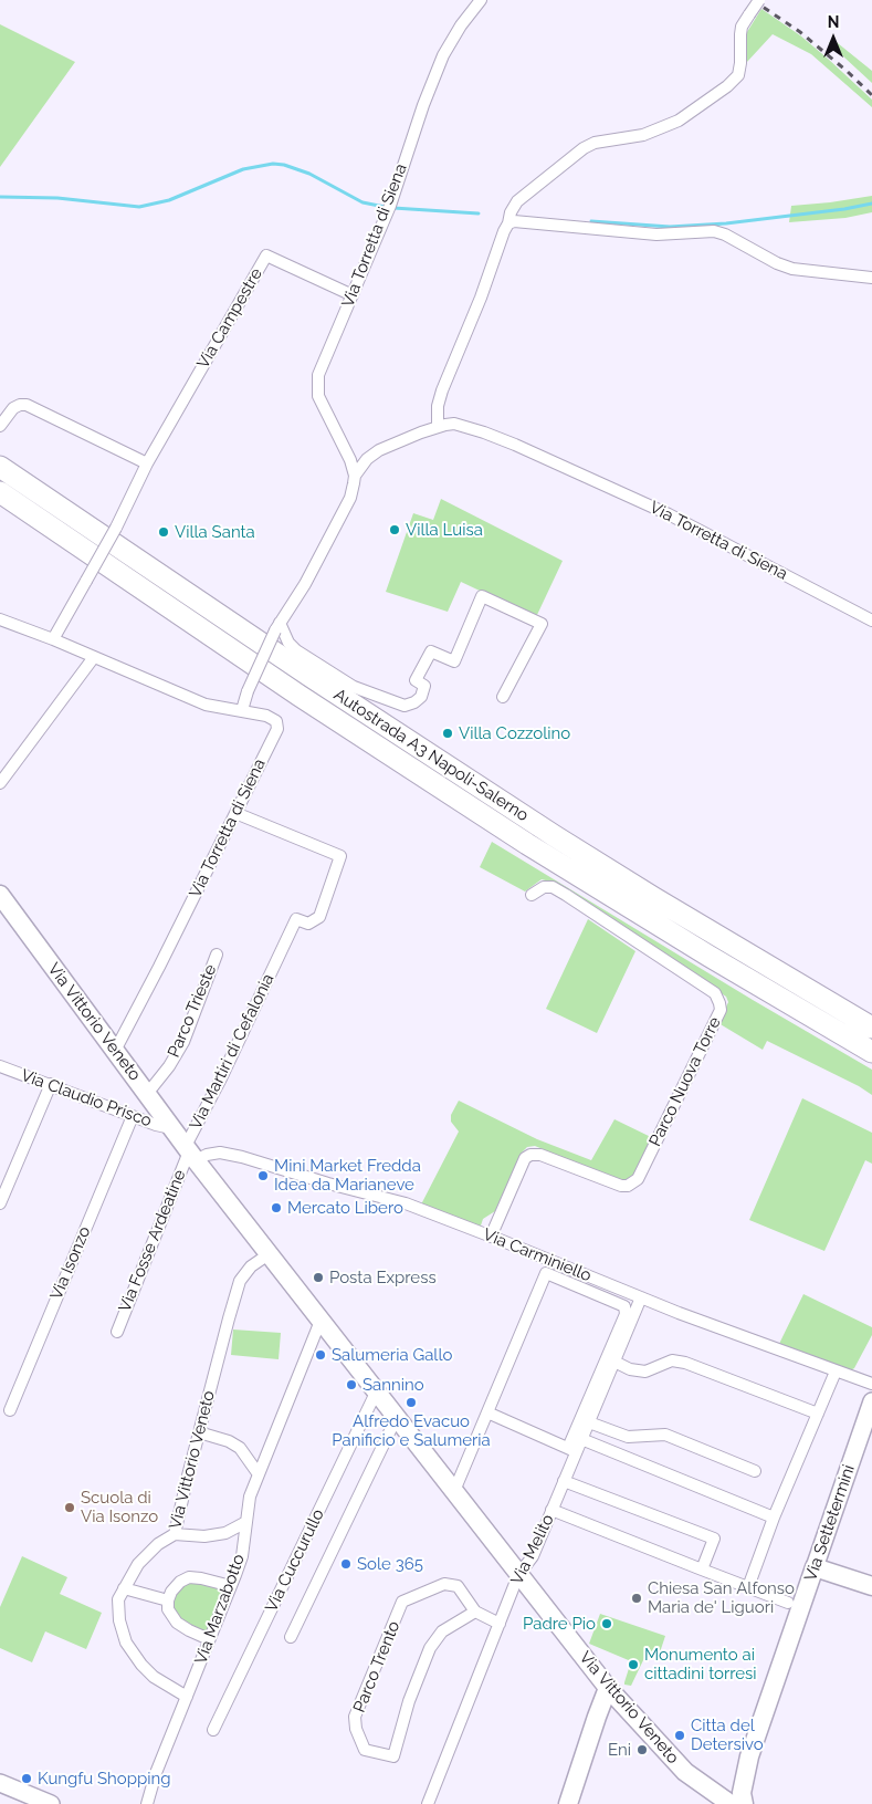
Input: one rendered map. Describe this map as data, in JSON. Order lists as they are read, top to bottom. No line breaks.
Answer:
{"streets":{"highway":["Autostrada A3 Napoli-Salerno"],"main road":["Via Vittorio Veneto","Via Settetermini"],"street":["Via Torretta di Siena","Via Campestre","Parco Trieste","Via Martiri di Cefalonia","Parco Nuova Torre","Via Claudio Prisco","Via Fosse Ardeatine","Via Carminiello","Via Isonzo","Via Melito","Via Cuccurullo","Via Marzabotto","Parco Trento"]},"crossings":[["Via Torretta di Siena","Via Campestre"],["Via Torretta di Siena","Via Vittorio Veneto"],["Via Torretta di Siena","Via Martiri di Cefalonia"],["Parco Trieste","Via Vittorio Veneto"],["Via Vittorio Veneto","Via Martiri di Cefalonia"],["Via Vittorio Veneto","Via Claudio Prisco"],["Via Vittorio Veneto","Via Fosse Ardeatine"],["Via Vittorio Veneto","Via Carminiello"],["Via Vittorio Veneto","Via Settetermini"],["Via Vittorio Veneto","Via Melito"],["Via Vittorio Veneto","Via Cuccurullo"],["Via Vittorio Veneto","Via Marzabotto"],["Via Martiri di Cefalonia","Via Fosse Ardeatine"],["Via Martiri di Cefalonia","Via Carminiello"],["Parco Nuova Torre","Via Carminiello"],["Via Claudio Prisco","Via Isonzo"],["Via Fosse Ardeatine","Via Carminiello"],["Via Carminiello","Via Melito"],["Via Melito","Parco Trento"]],"places":["Villa Luisa","Villa Santa","Villa Cozzolino","Mini Market Fredda Idea da Marianeve","Mercato Libero","Posta Express","Salumeria Gallo","Sannino","Alfredo Evacuo Panificio e Salumeria","Scuola di Via Isonzo","Sole 365","Chiesa San Alfonso Maria de' Liguori","Padre Pio","Monumento ai cittadini torresi","Citta del Detersivo","Eni","Kungfu Shopping"],"north":"top"}
